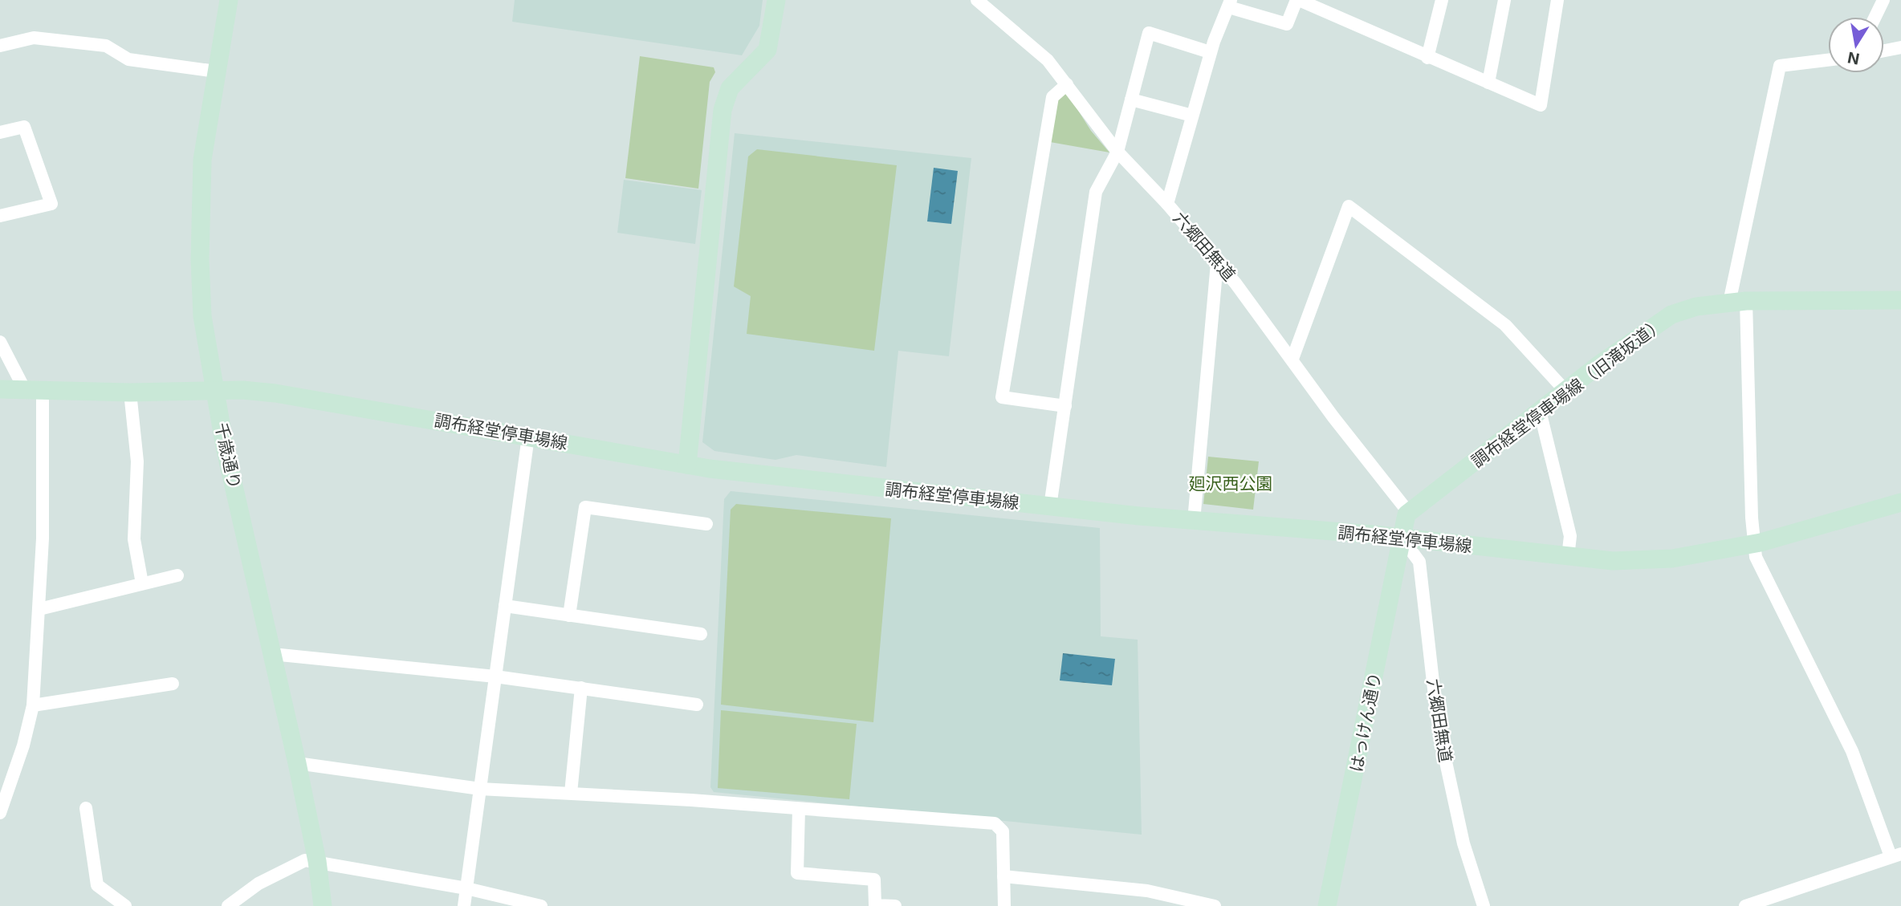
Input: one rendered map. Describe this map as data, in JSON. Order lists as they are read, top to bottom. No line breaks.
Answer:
{"streets":{"main road":["調布経堂停車場線（旧滝坂道）","調布経堂停車場線","千歳通り","はっけん通り"],"street":["六郷田無道"]},"crossings":[["六郷田無道","調布経堂停車場線（旧滝坂道）"],["六郷田無道","調布経堂停車場線"],["六郷田無道","はっけん通り"],["調布経堂停車場線","千歳通り"],["調布経堂停車場線","はっけん通り"]],"parks":["廻沢西公園"],"north":"bottom"}
